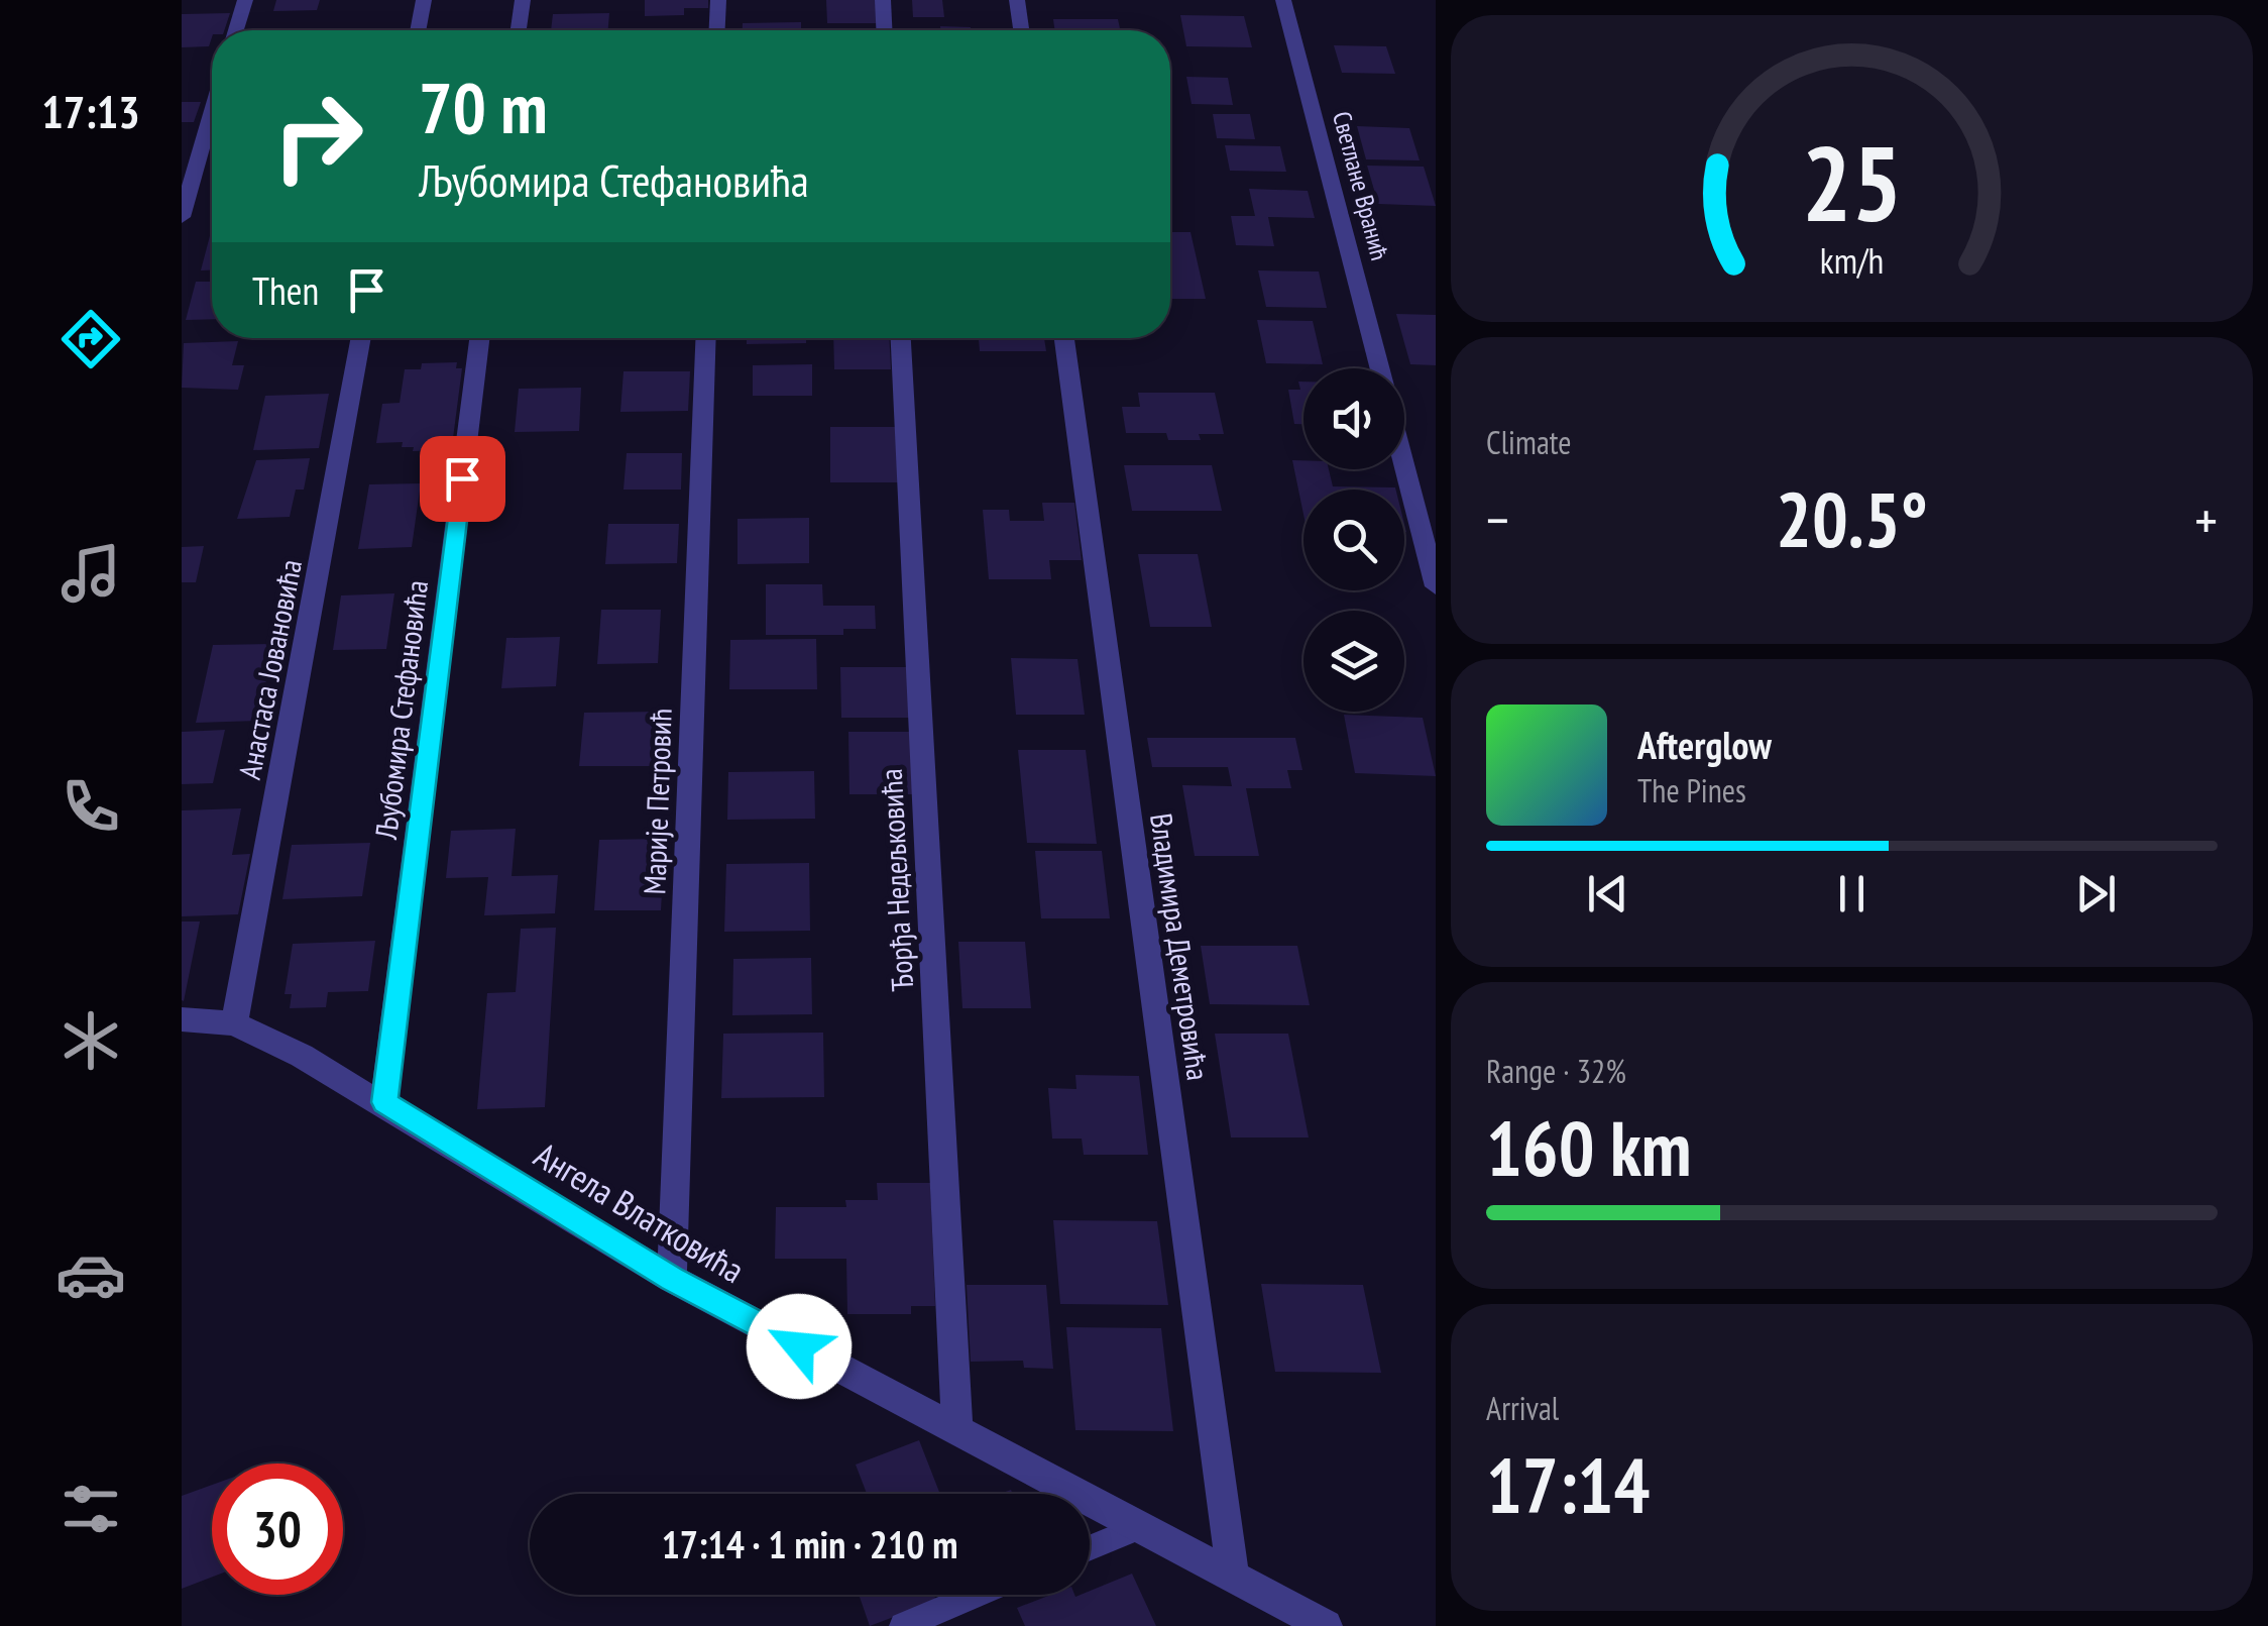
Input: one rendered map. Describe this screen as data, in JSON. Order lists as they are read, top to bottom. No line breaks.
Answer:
{"streets":{"street":["Светлане Вранић","Анастаса Јовановића","Љубомира Стефановића","Марије Петровић","Ђорђа Недељковића","Владимира Деметровића","Ангела Влатковића"]},"crossings":[["Анастаса Јовановића","Ангела Влатковића"],["Љубомира Стефановића","Ангела Влатковића"],["Марије Петровић","Ангела Влатковића"],["Ђорђа Недељковића","Ангела Влатковића"],["Владимира Деметровића","Ангела Влатковића"]],"page":{"tabs":"17:13","turn":["70 m","Љубомира Стефановића"],"then":"Then","tile":["Climate",["Range · 32%","160 km"],["Arrival","17:14"]],"heat":["−","20.5°","+"],"song":["Afterglow","The Pines"],"limit":"30","trip":"17:14 · 1 min · 210 m","gauge":["25","km/h"]}}
